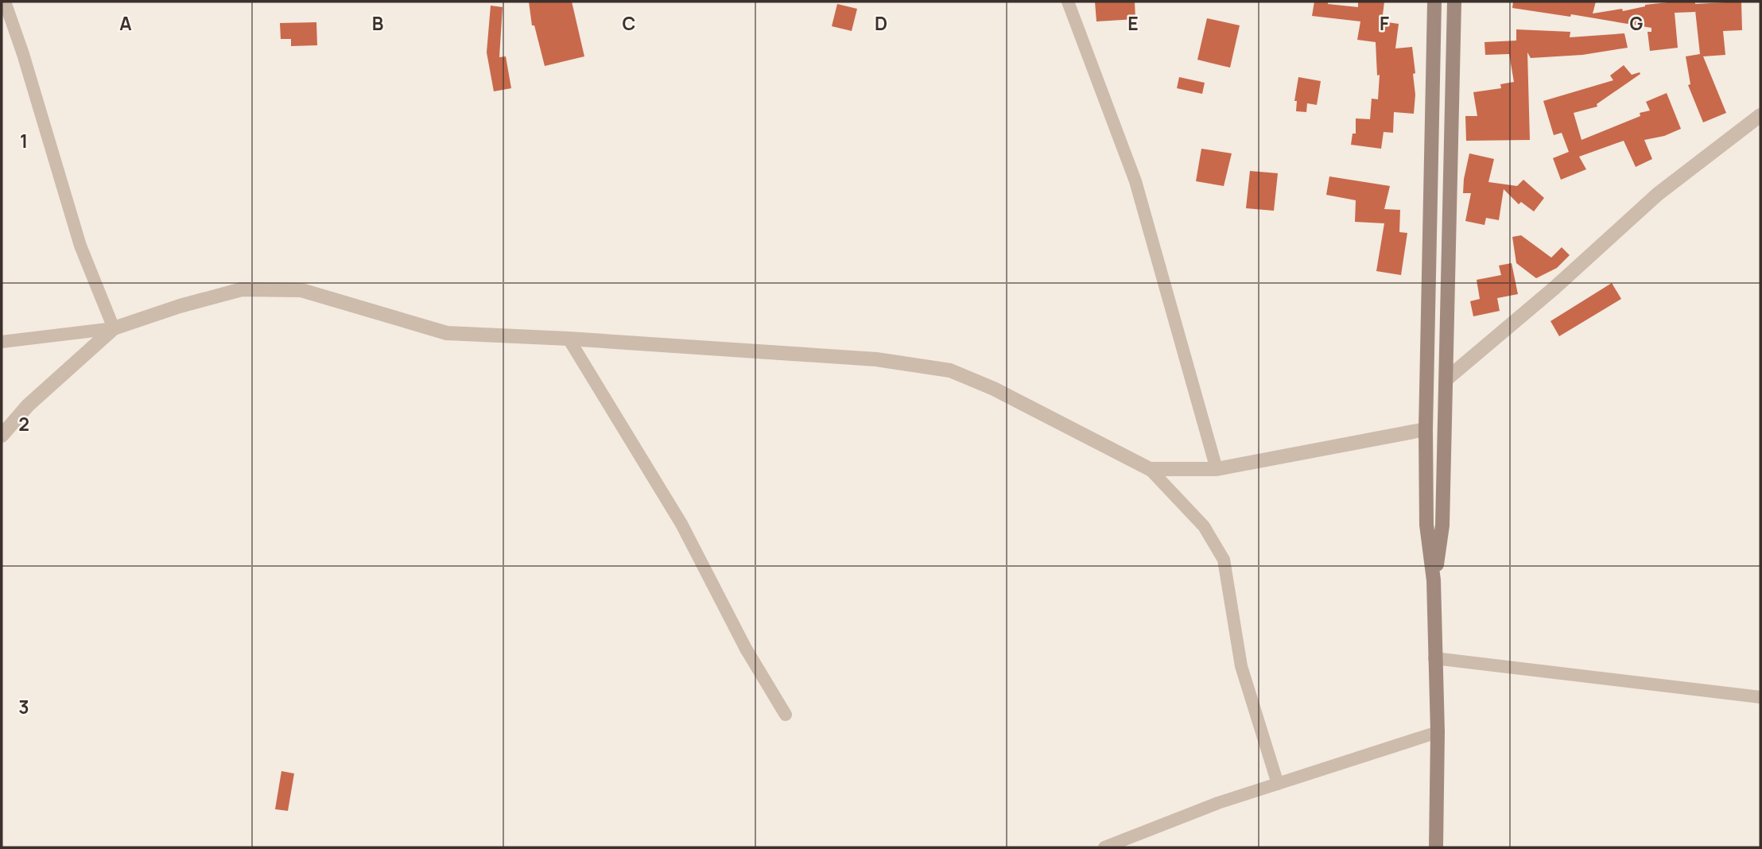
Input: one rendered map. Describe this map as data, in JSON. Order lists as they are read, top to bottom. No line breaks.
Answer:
{"grid":{"columns":["A","B","C","D","E","F","G"],"rows":["1","2","3"]}}
